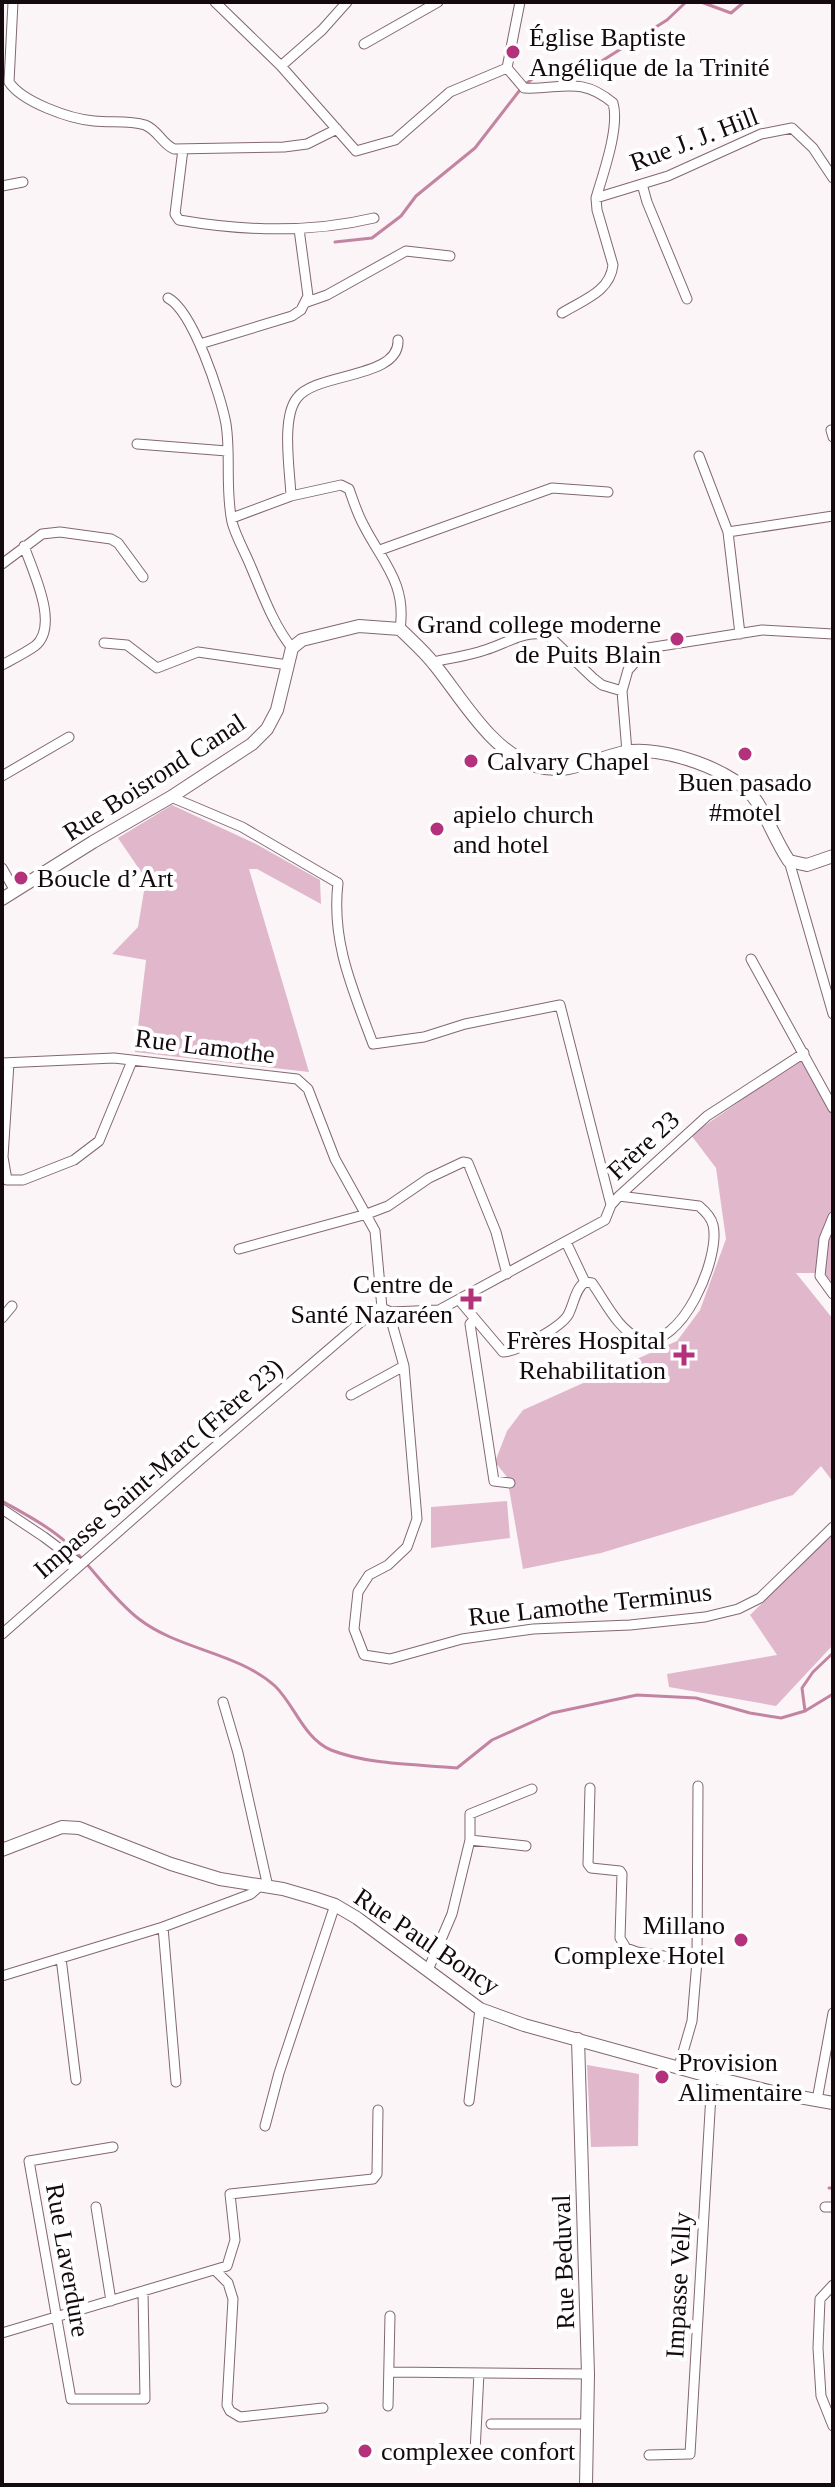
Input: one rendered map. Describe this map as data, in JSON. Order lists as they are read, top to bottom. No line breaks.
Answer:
{"streets":{"street":["Rue J. J. Hill","Rue Boisrond Canal","Rue Lamothe","Frère 23","Impasse Saint-Marc (Frère 23)","Rue Lamothe Terminus","Rue Paul Boncy","Rue Laverdure","Rue Beduval","Impasse Velly"]},"crossings":[["Rue Lamothe","Frère 23"],["Rue Lamothe","Impasse Saint-Marc (Frère 23)"],["Rue Lamothe","Rue Lamothe Terminus"],["Frère 23","Impasse Saint-Marc (Frère 23)"],["Frère 23","Rue Lamothe Terminus"],["Impasse Saint-Marc (Frère 23)","Rue Lamothe Terminus"],["Rue Paul Boncy","Rue Beduval"],["Rue Paul Boncy","Impasse Velly"]],"places":{"other":["Église Baptiste Angélique de la Trinité","Grand college moderne de Puits Blain","Buen pasado #motel","Calvary Chapel","apielo church and hotel","Boucle d’Art","Millano Complexe Hotel","Provision Alimentaire","complexee confort"],"health":["Centre de Santé Nazaréen","Frères Hospital Rehabilitation"]}}
